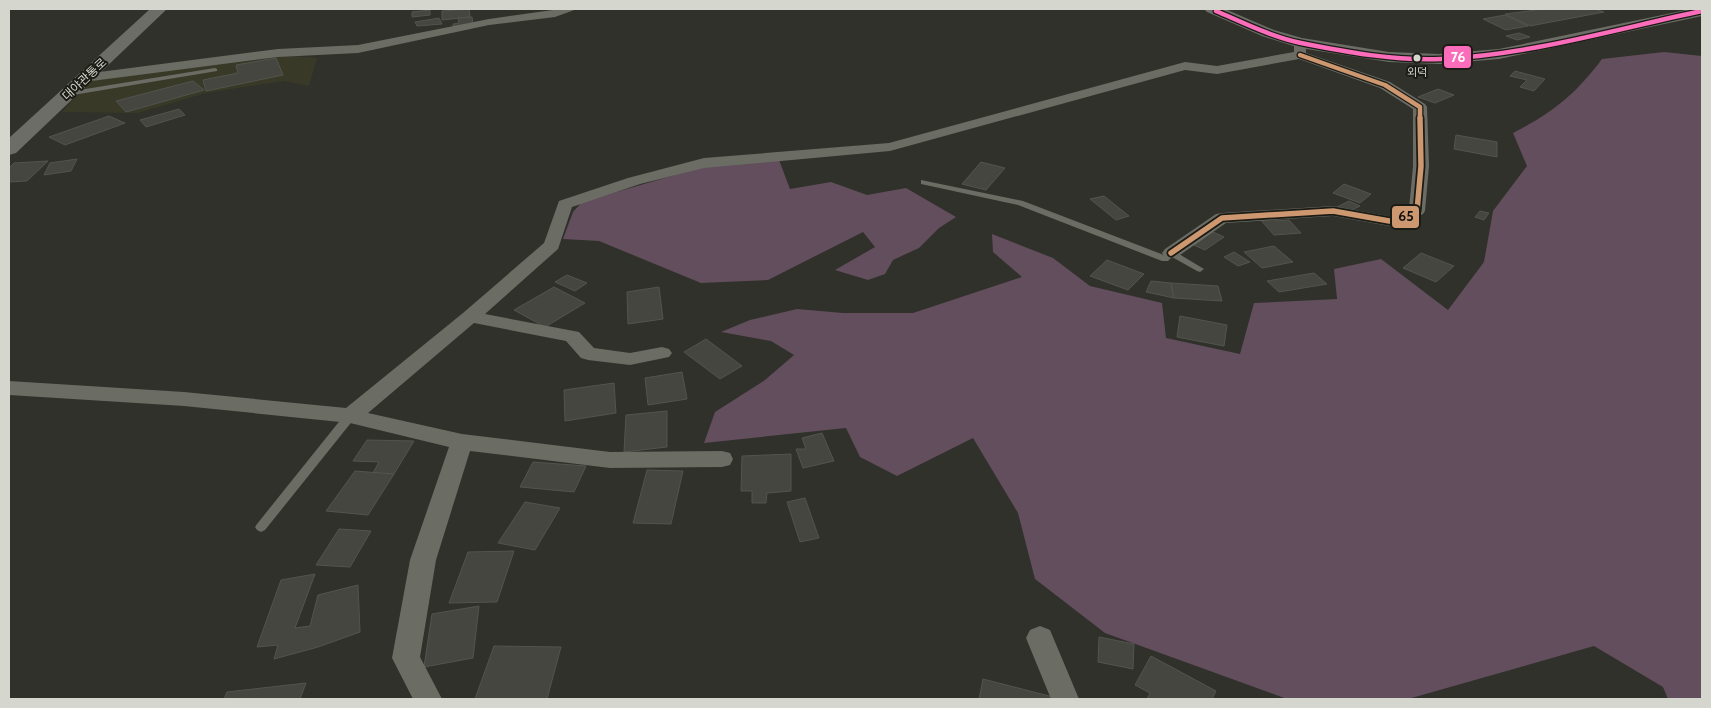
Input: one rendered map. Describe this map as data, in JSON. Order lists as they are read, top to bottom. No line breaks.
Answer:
{"streets":{"main road":["대야관통로"]},"places":["외덕"],"lines":["transit line 76","transit line 65"]}
